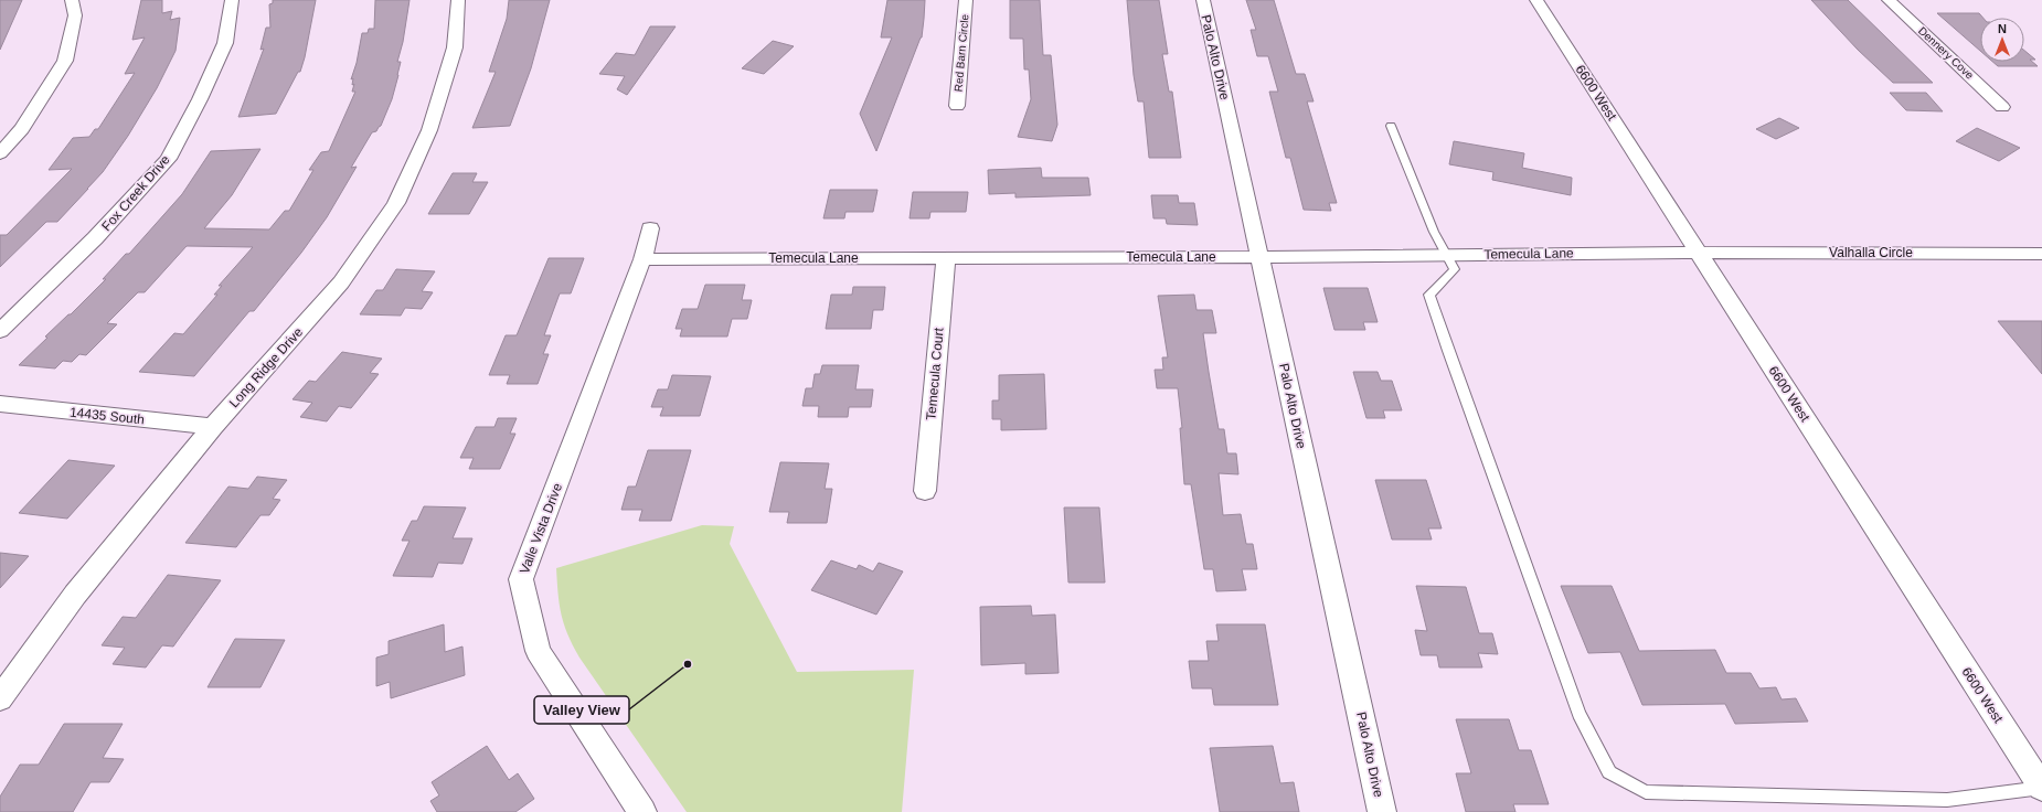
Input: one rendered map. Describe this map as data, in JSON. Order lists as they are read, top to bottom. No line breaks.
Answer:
{"streets":{"street":["Red Barn Circle","Dennery Cove","Palo Alto Drive","6600 West","Fox Creek Drive","Valhalla Circle","Temecula Lane","Long Ridge Drive","Temecula Court","14435 South","Valle Vista Drive"]},"crossings":[["Palo Alto Drive","Temecula Lane"],["6600 West","Valhalla Circle"],["6600 West","Temecula Lane"],["Valhalla Circle","Temecula Lane"],["Temecula Lane","Temecula Court"],["Temecula Lane","Valle Vista Drive"],["Long Ridge Drive","14435 South"]],"places":["Valley View"],"north":"top"}
